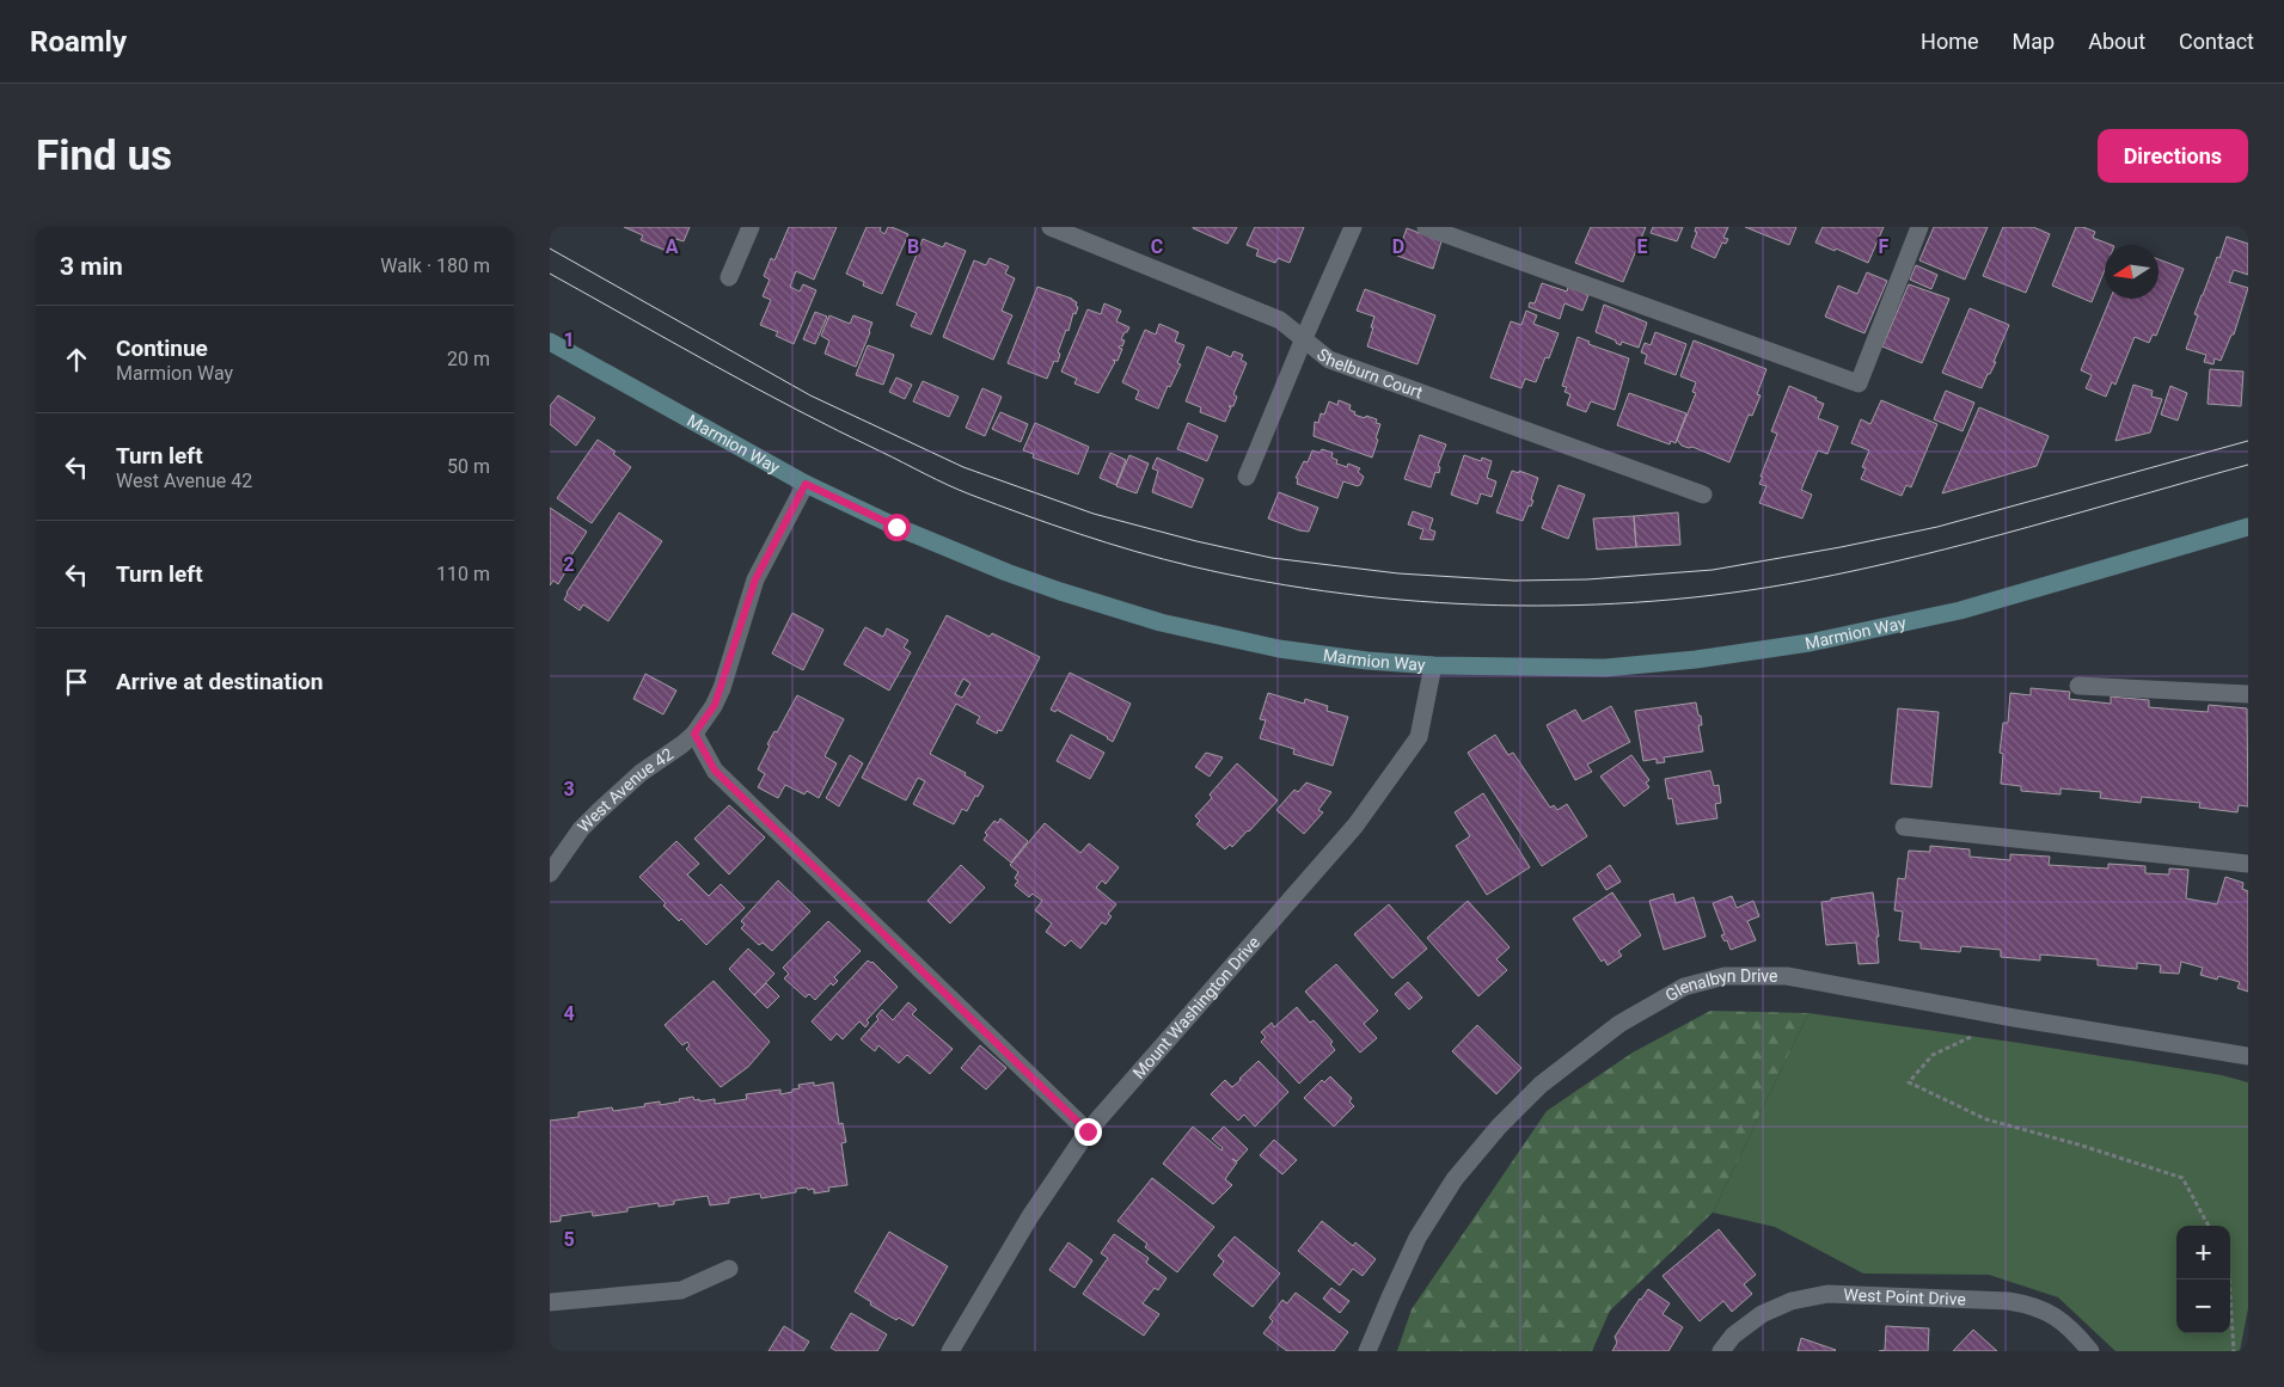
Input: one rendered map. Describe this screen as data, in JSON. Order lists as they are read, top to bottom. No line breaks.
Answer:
{"streets":{"street":["Shelburn Court","Marmion Way","West Avenue 42","Glenalbyn Drive","Mount Washington Drive","West Point Drive"]},"crossings":[["Marmion Way","West Avenue 42"],["Marmion Way","Mount Washington Drive"]],"north":"left","page":{"header":"Roamly","nav":["Home","Map","About","Contact"],"buttons":"Directions","title":"Find us","heading":["3 min","Walk · 180 m"],"list":[["Continue","Marmion Way","20 m"],["Turn left","West Avenue 42","50 m"],["Turn left","110 m"],"Arrive at destination"],"map_buttons":["+","−"]},"grid":{"columns":["A","B","C","D","E","F"],"rows":["1","2","3","4","5"]}}
